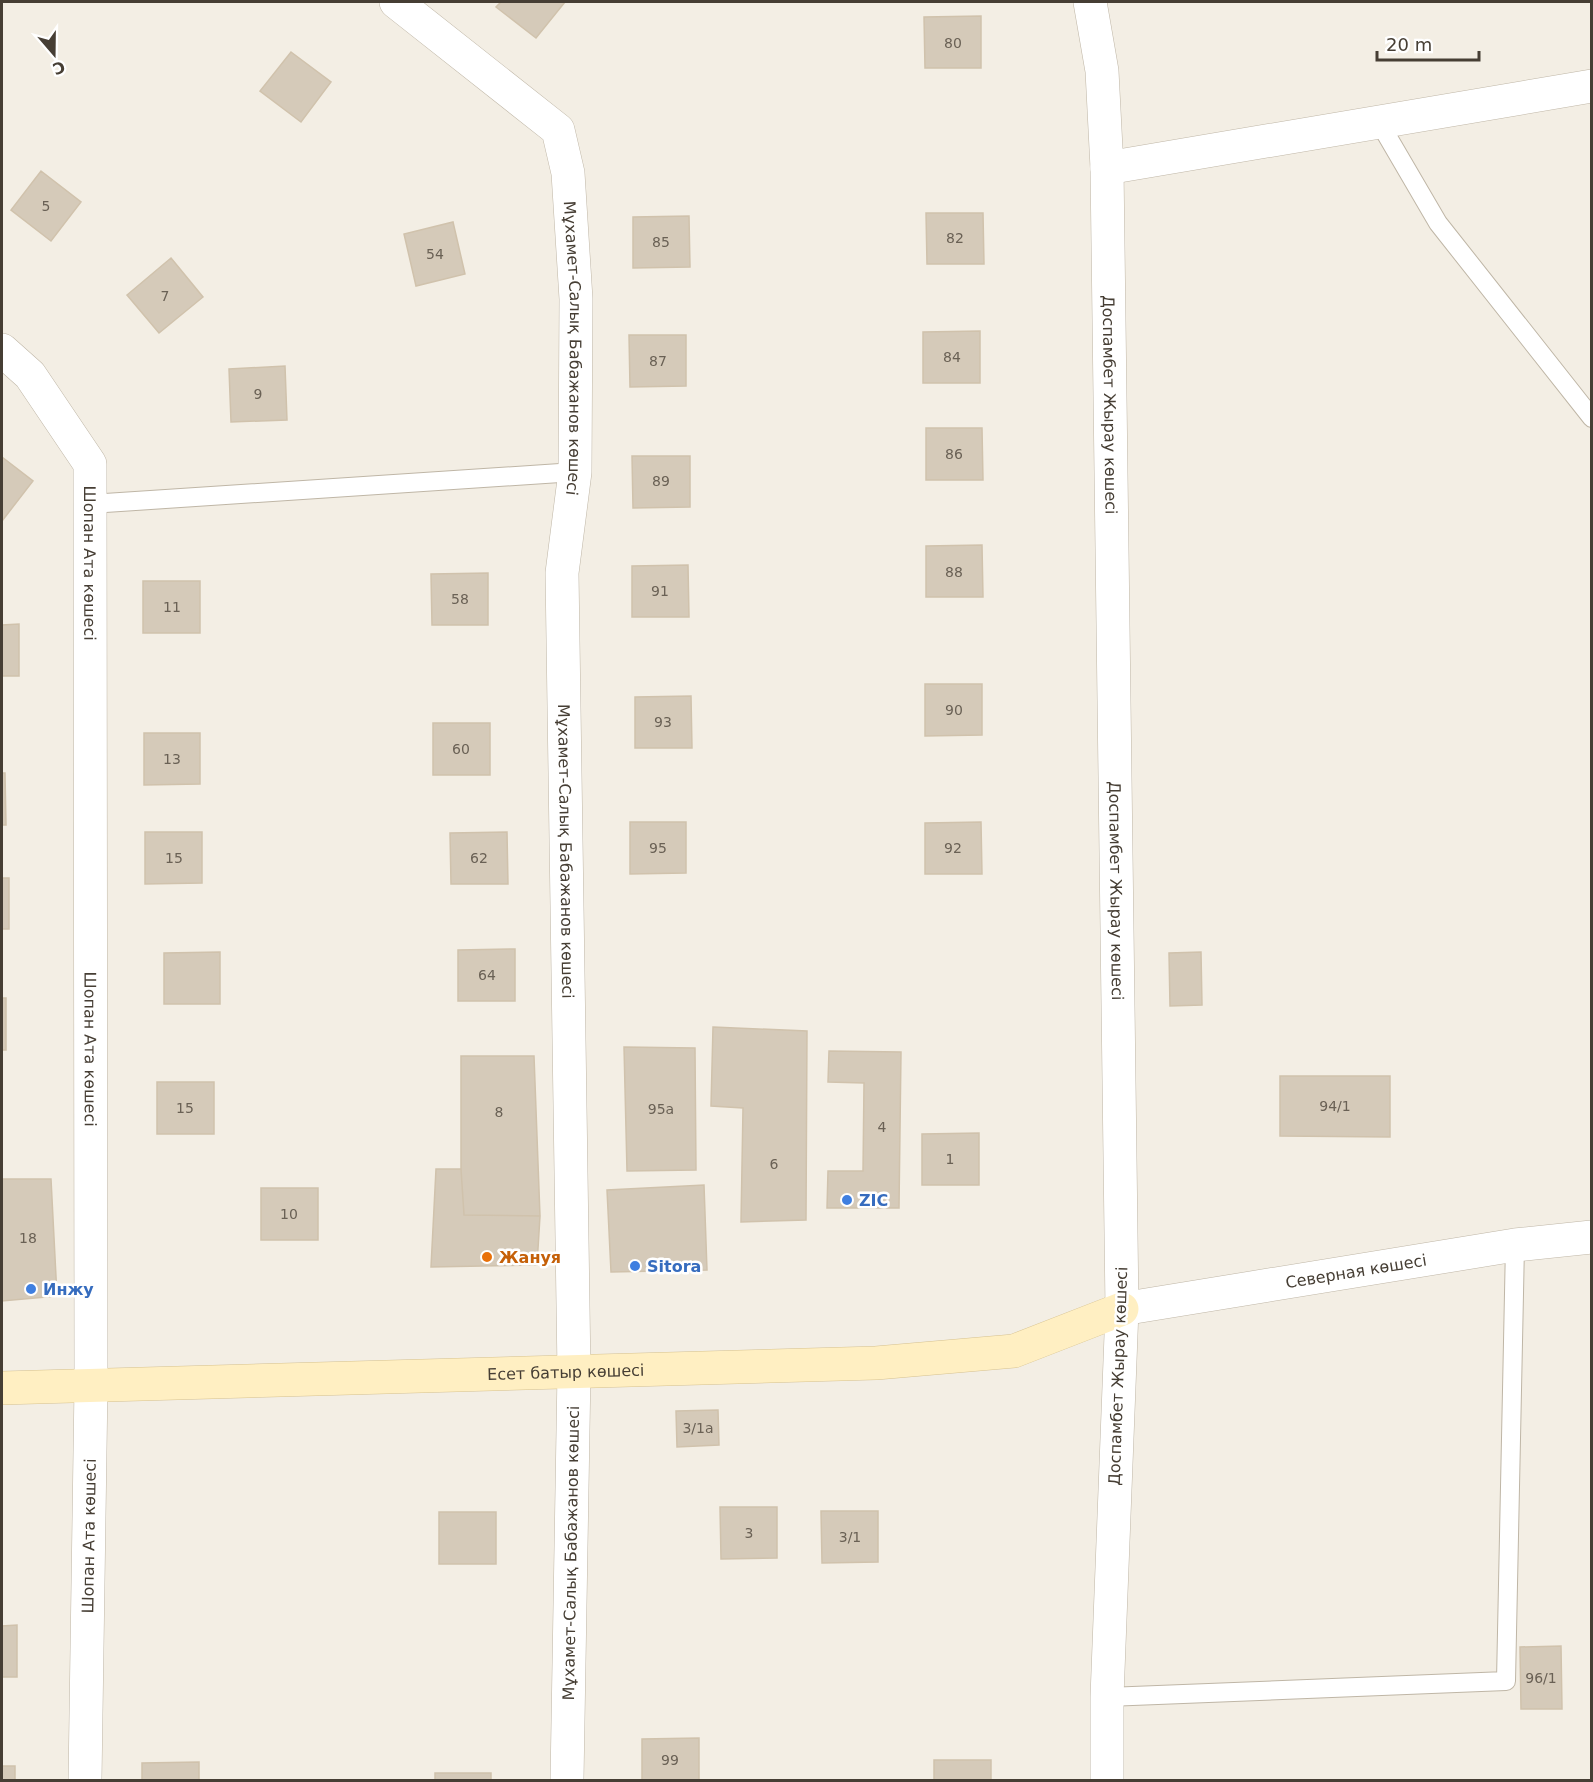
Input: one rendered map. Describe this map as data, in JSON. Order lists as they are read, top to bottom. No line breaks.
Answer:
{"streets":{"street":["Мұхамет-Салық Бабажанов көшесі","Доспамбет Жырау көшесі","Шопан Ата көшесі","Северная көшесі","Есет батыр көшесі"]},"crossings":[["Мұхамет-Салық Бабажанов көшесі","Есет батыр көшесі"],["Доспамбет Жырау көшесі","Северная көшесі"],["Доспамбет Жырау көшесі","Есет батыр көшесі"],["Шопан Ата көшесі","Есет батыр көшесі"],["Северная көшесі","Есет батыр көшесі"]],"places":["ZIC","Жануя","Sitora","Инжу"],"house_numbers":["80","5","82","85","54","7","84","87","9","86","89","88","91","58","11","90","93","60","13","95","92","15","62","64","94/1","15","95а","8","4","1","6","10","18","3/1а","3","3/1","96/1","99"],"scale_bar":"20 m","north":"bottom"}
